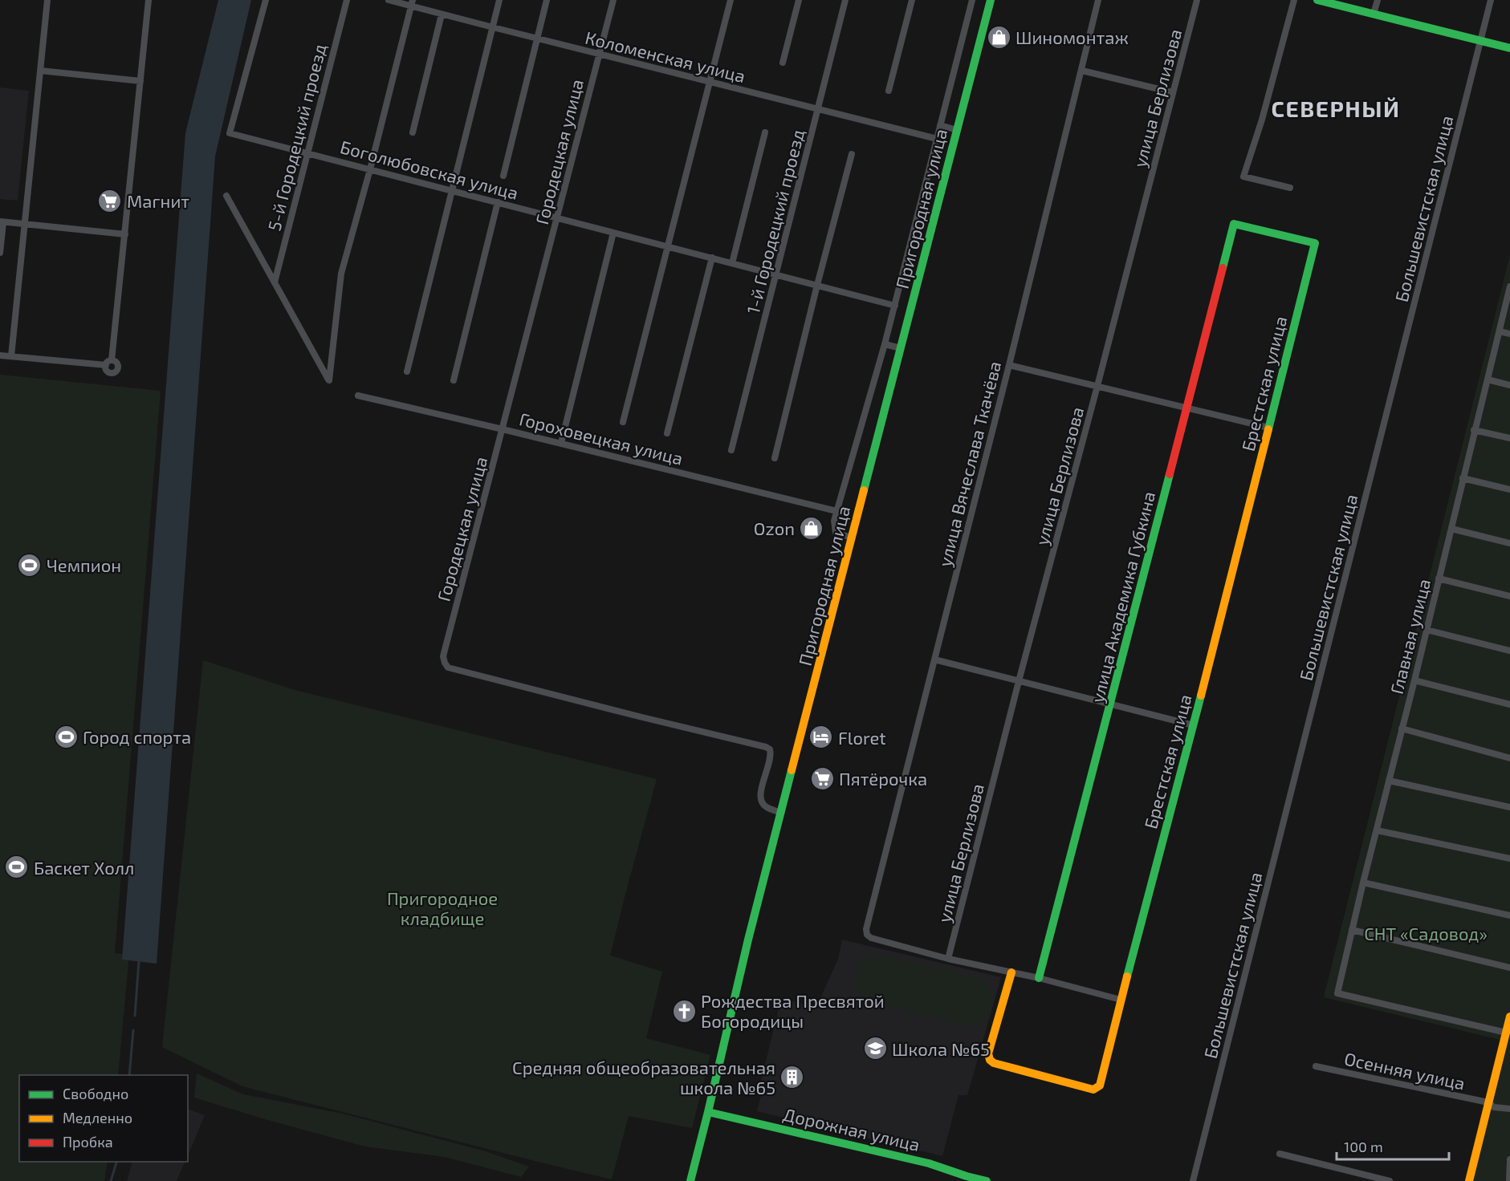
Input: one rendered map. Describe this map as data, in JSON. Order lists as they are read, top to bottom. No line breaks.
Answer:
{"streets":{"street":["Коломенская улица","улица Берлизова","5-й Городецкий проезд","Городецкая улица","Боголюбовская улица","Пригородная улица","Большевистская улица","1-й Городецкий проезд","Брестская улица","Гороховецкая улица","улица Вячеслава Ткачёва","улица Академика Губкина","Главная улица","Осенняя улица","Дорожная улица"]},"crossings":[["Коломенская улица","Городецкая улица"],["Коломенская улица","1-й Городецкий проезд"],["улица Берлизова","улица Вячеслава Ткачёва"],["5-й Городецкий проезд","Боголюбовская улица"],["Городецкая улица","Боголюбовская улица"],["Городецкая улица","Пригородная улица"],["Городецкая улица","Гороховецкая улица"],["Боголюбовская улица","1-й Городецкий проезд"],["Пригородная улица","Дорожная улица"],["Брестская улица","улица Академика Губкина"]],"districts":["СЕВЕРНЫЙ"],"parks":["Пригородное кладбище","СНТ «Садовод»"],"places":{"shop":["Шиномонтаж","Ozon"],"supermarket":["Магнит","Пятёрочка"],"sports":["Чемпион","Город спорта","Баскет Холл"],"hotel":["Floret"],"church":["Рождества Пресвятой Богородицы"],"school or university":["Школа №65"],"building":["Средняя общеобразовательная школа №65"]},"legend":["Свободно","Медленно","Пробка"],"scale_bar":"100 m"}
